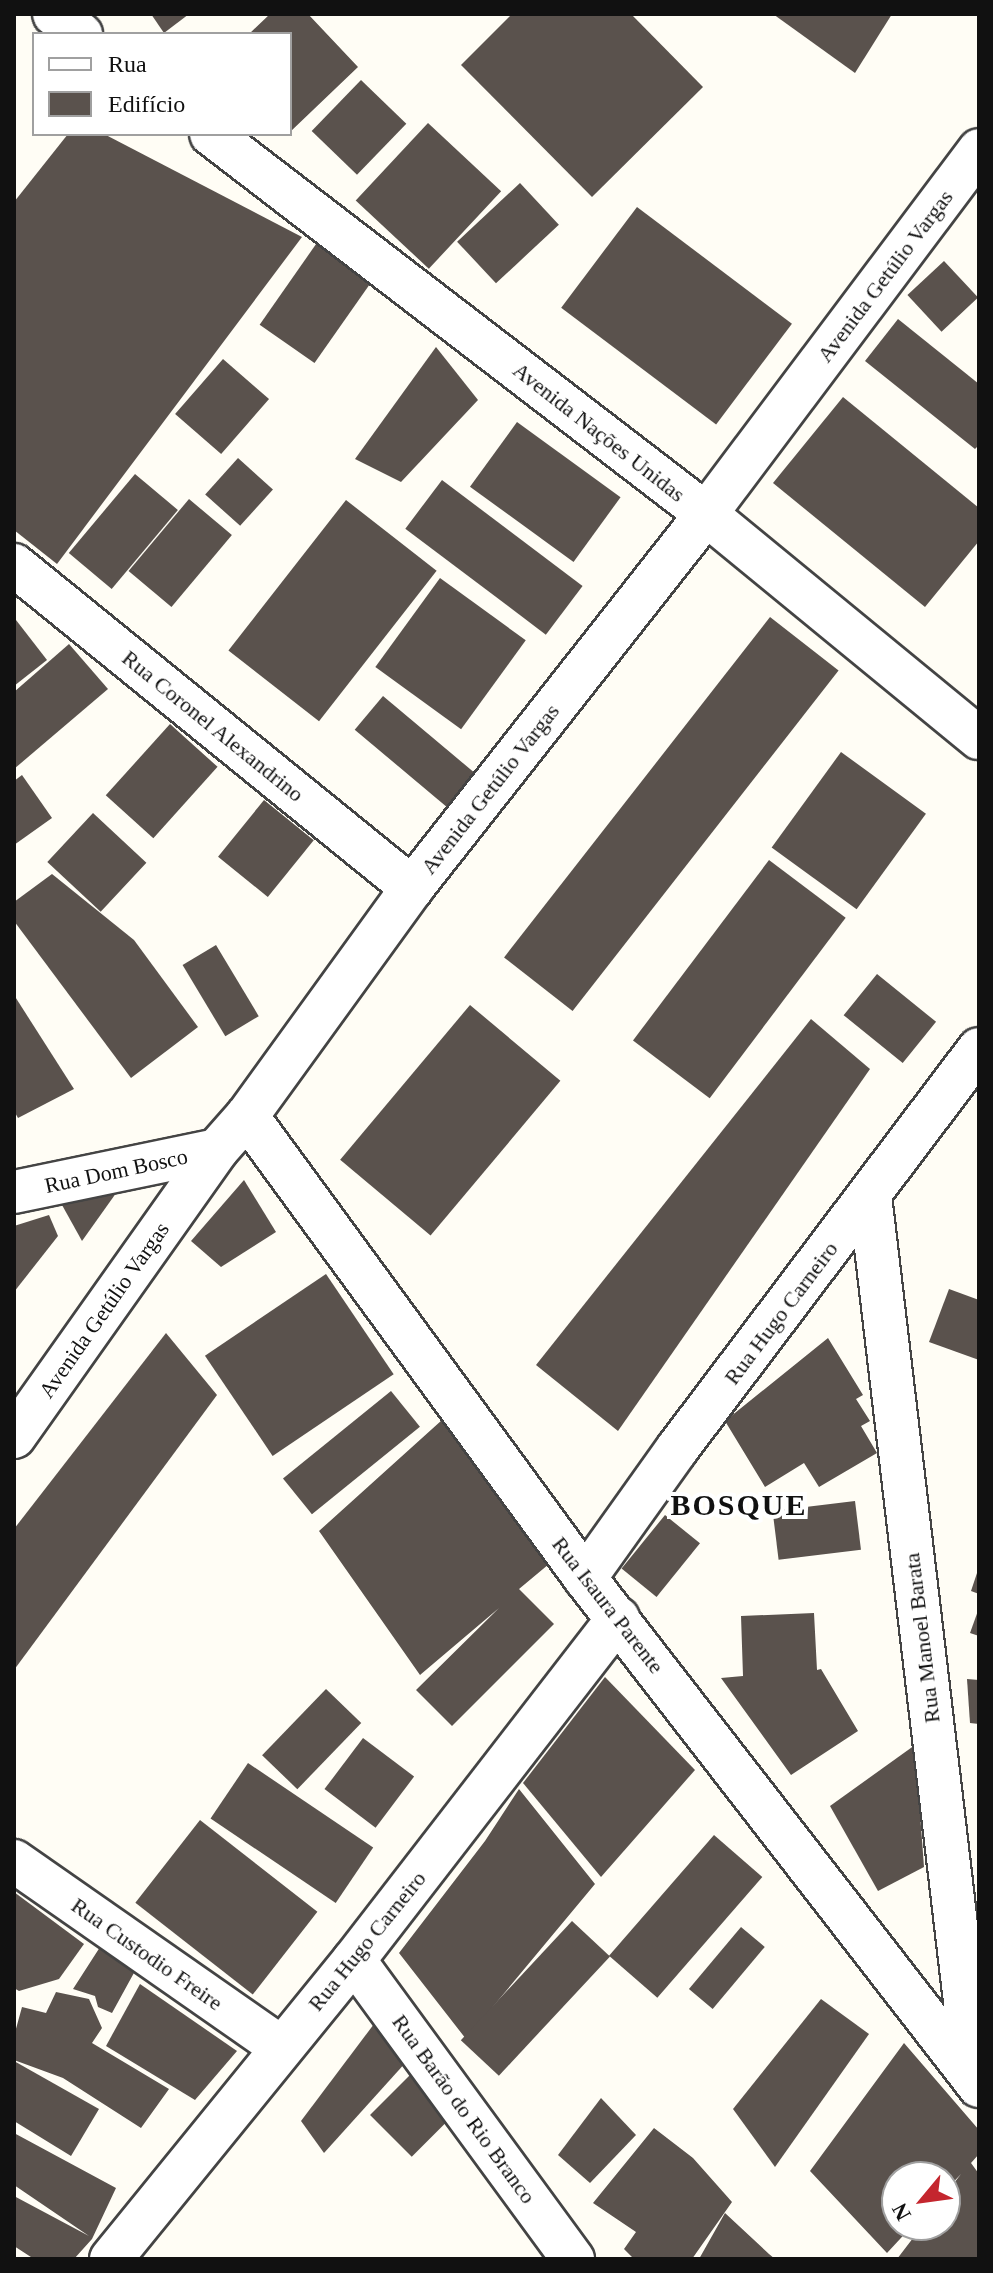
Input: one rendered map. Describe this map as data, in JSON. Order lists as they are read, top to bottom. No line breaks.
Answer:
{"streets":{"street":["Avenida Getúlio Vargas","Avenida Nações Unidas","Rua Coronel Alexandrino","Rua Dom Bosco","Rua Hugo Carneiro","Rua Isaura Parente","Rua Manoel Barata","Rua Custodio Freire","Rua Barão do Rio Branco"]},"crossings":[["Avenida Getúlio Vargas","Avenida Nações Unidas"],["Avenida Getúlio Vargas","Rua Coronel Alexandrino"],["Avenida Getúlio Vargas","Rua Dom Bosco"],["Avenida Getúlio Vargas","Rua Isaura Parente"],["Rua Hugo Carneiro","Rua Isaura Parente"],["Rua Hugo Carneiro","Rua Manoel Barata"],["Rua Hugo Carneiro","Rua Custodio Freire"],["Rua Hugo Carneiro","Rua Barão do Rio Branco"],["Rua Isaura Parente","Rua Manoel Barata"]],"districts":["BOSQUE"],"legend":["Rua","Edifício"],"north":"bottom left"}
